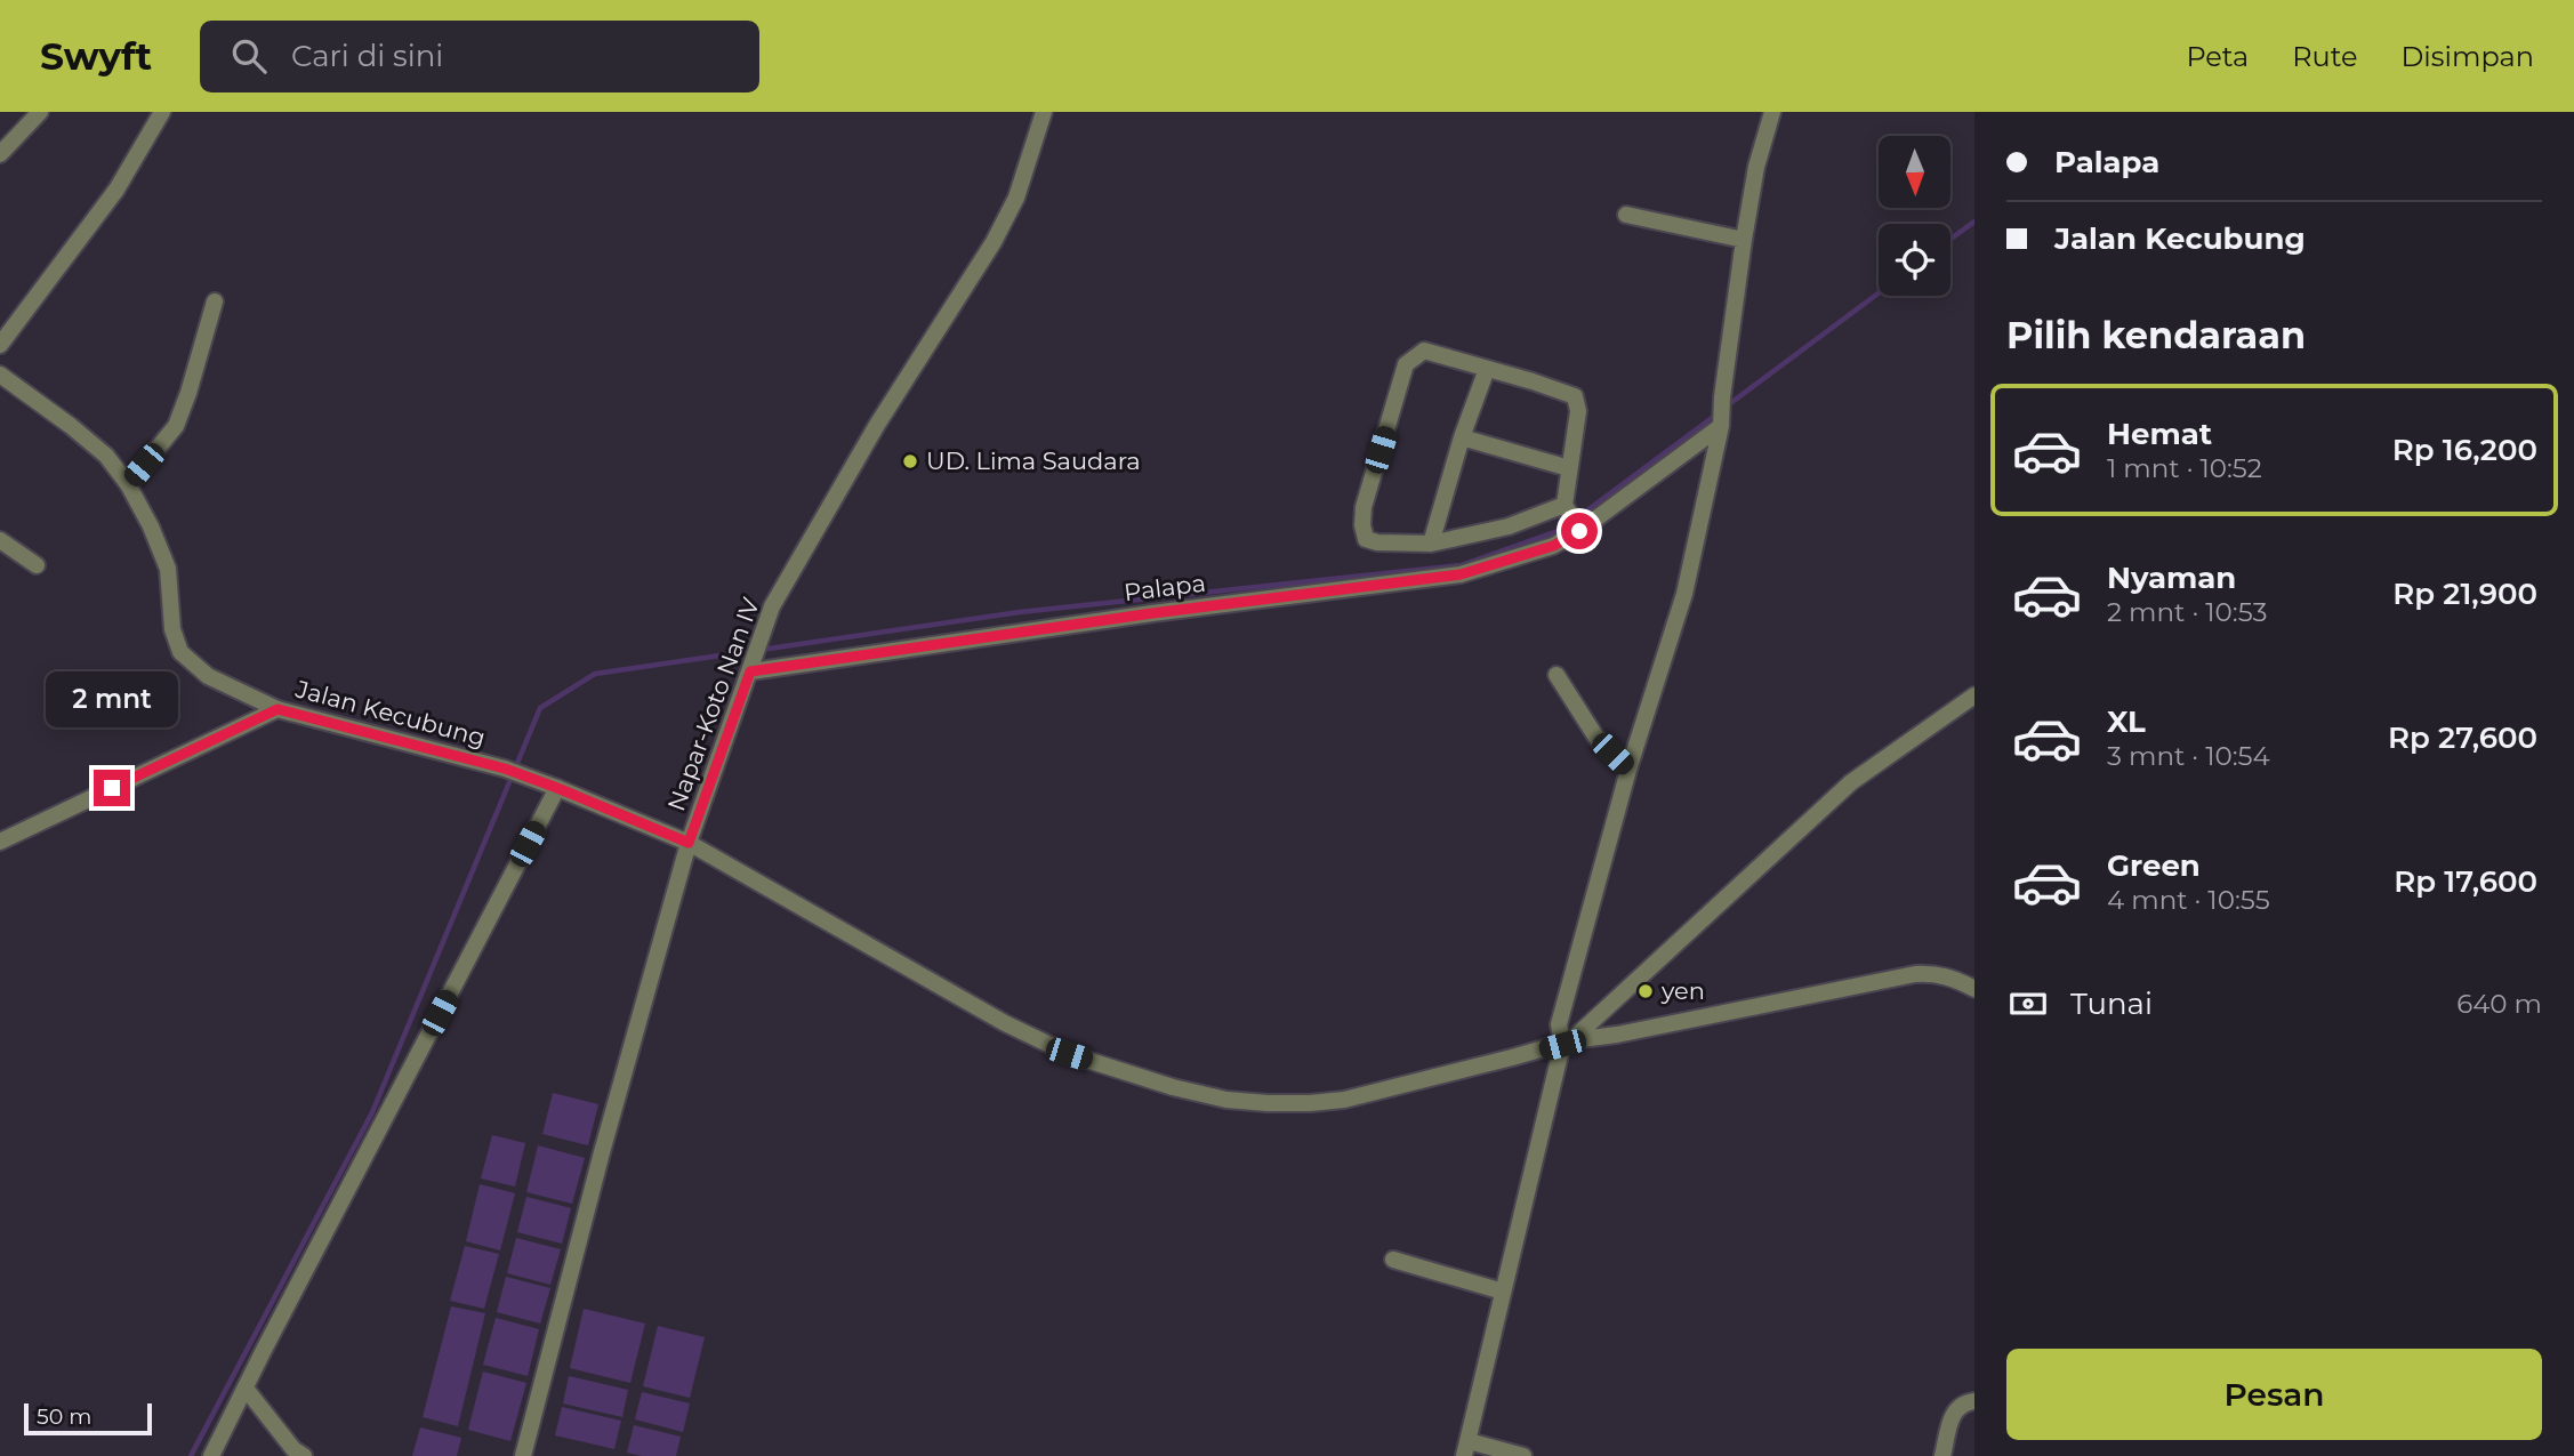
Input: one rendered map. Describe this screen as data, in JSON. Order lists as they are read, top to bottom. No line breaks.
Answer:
{"streets":{"street":["Palapa","Napar-Koto Nan IV","Jalan Kecubung"]},"crossings":[["Palapa","Napar-Koto Nan IV"],["Napar-Koto Nan IV","Jalan Kecubung"]],"places":["UD. Lima Saudara","yen"],"scale_bar":"50 m","north":"bottom","page":{"header":"Swyft","search":"Cari di sini","nav":["Peta","Rute","Disimpan"],"banner":["Palapa","Jalan Kecubung"],"heading":"Pilih kendaraan","list":[{"name":"Hemat","note":"1 mnt · 10:52","value":"Rp 16,200"},{"name":"Nyaman","note":"2 mnt · 10:53","value":"Rp 21,900"},{"name":"XL","note":"3 mnt · 10:54","value":"Rp 27,600"},{"name":"Green","note":"4 mnt · 10:55","value":"Rp 17,600"}],"bubble":"2 mnt","pay":["Tunai","640 m"],"buttons":"Pesan","scale":"50 m"}}
